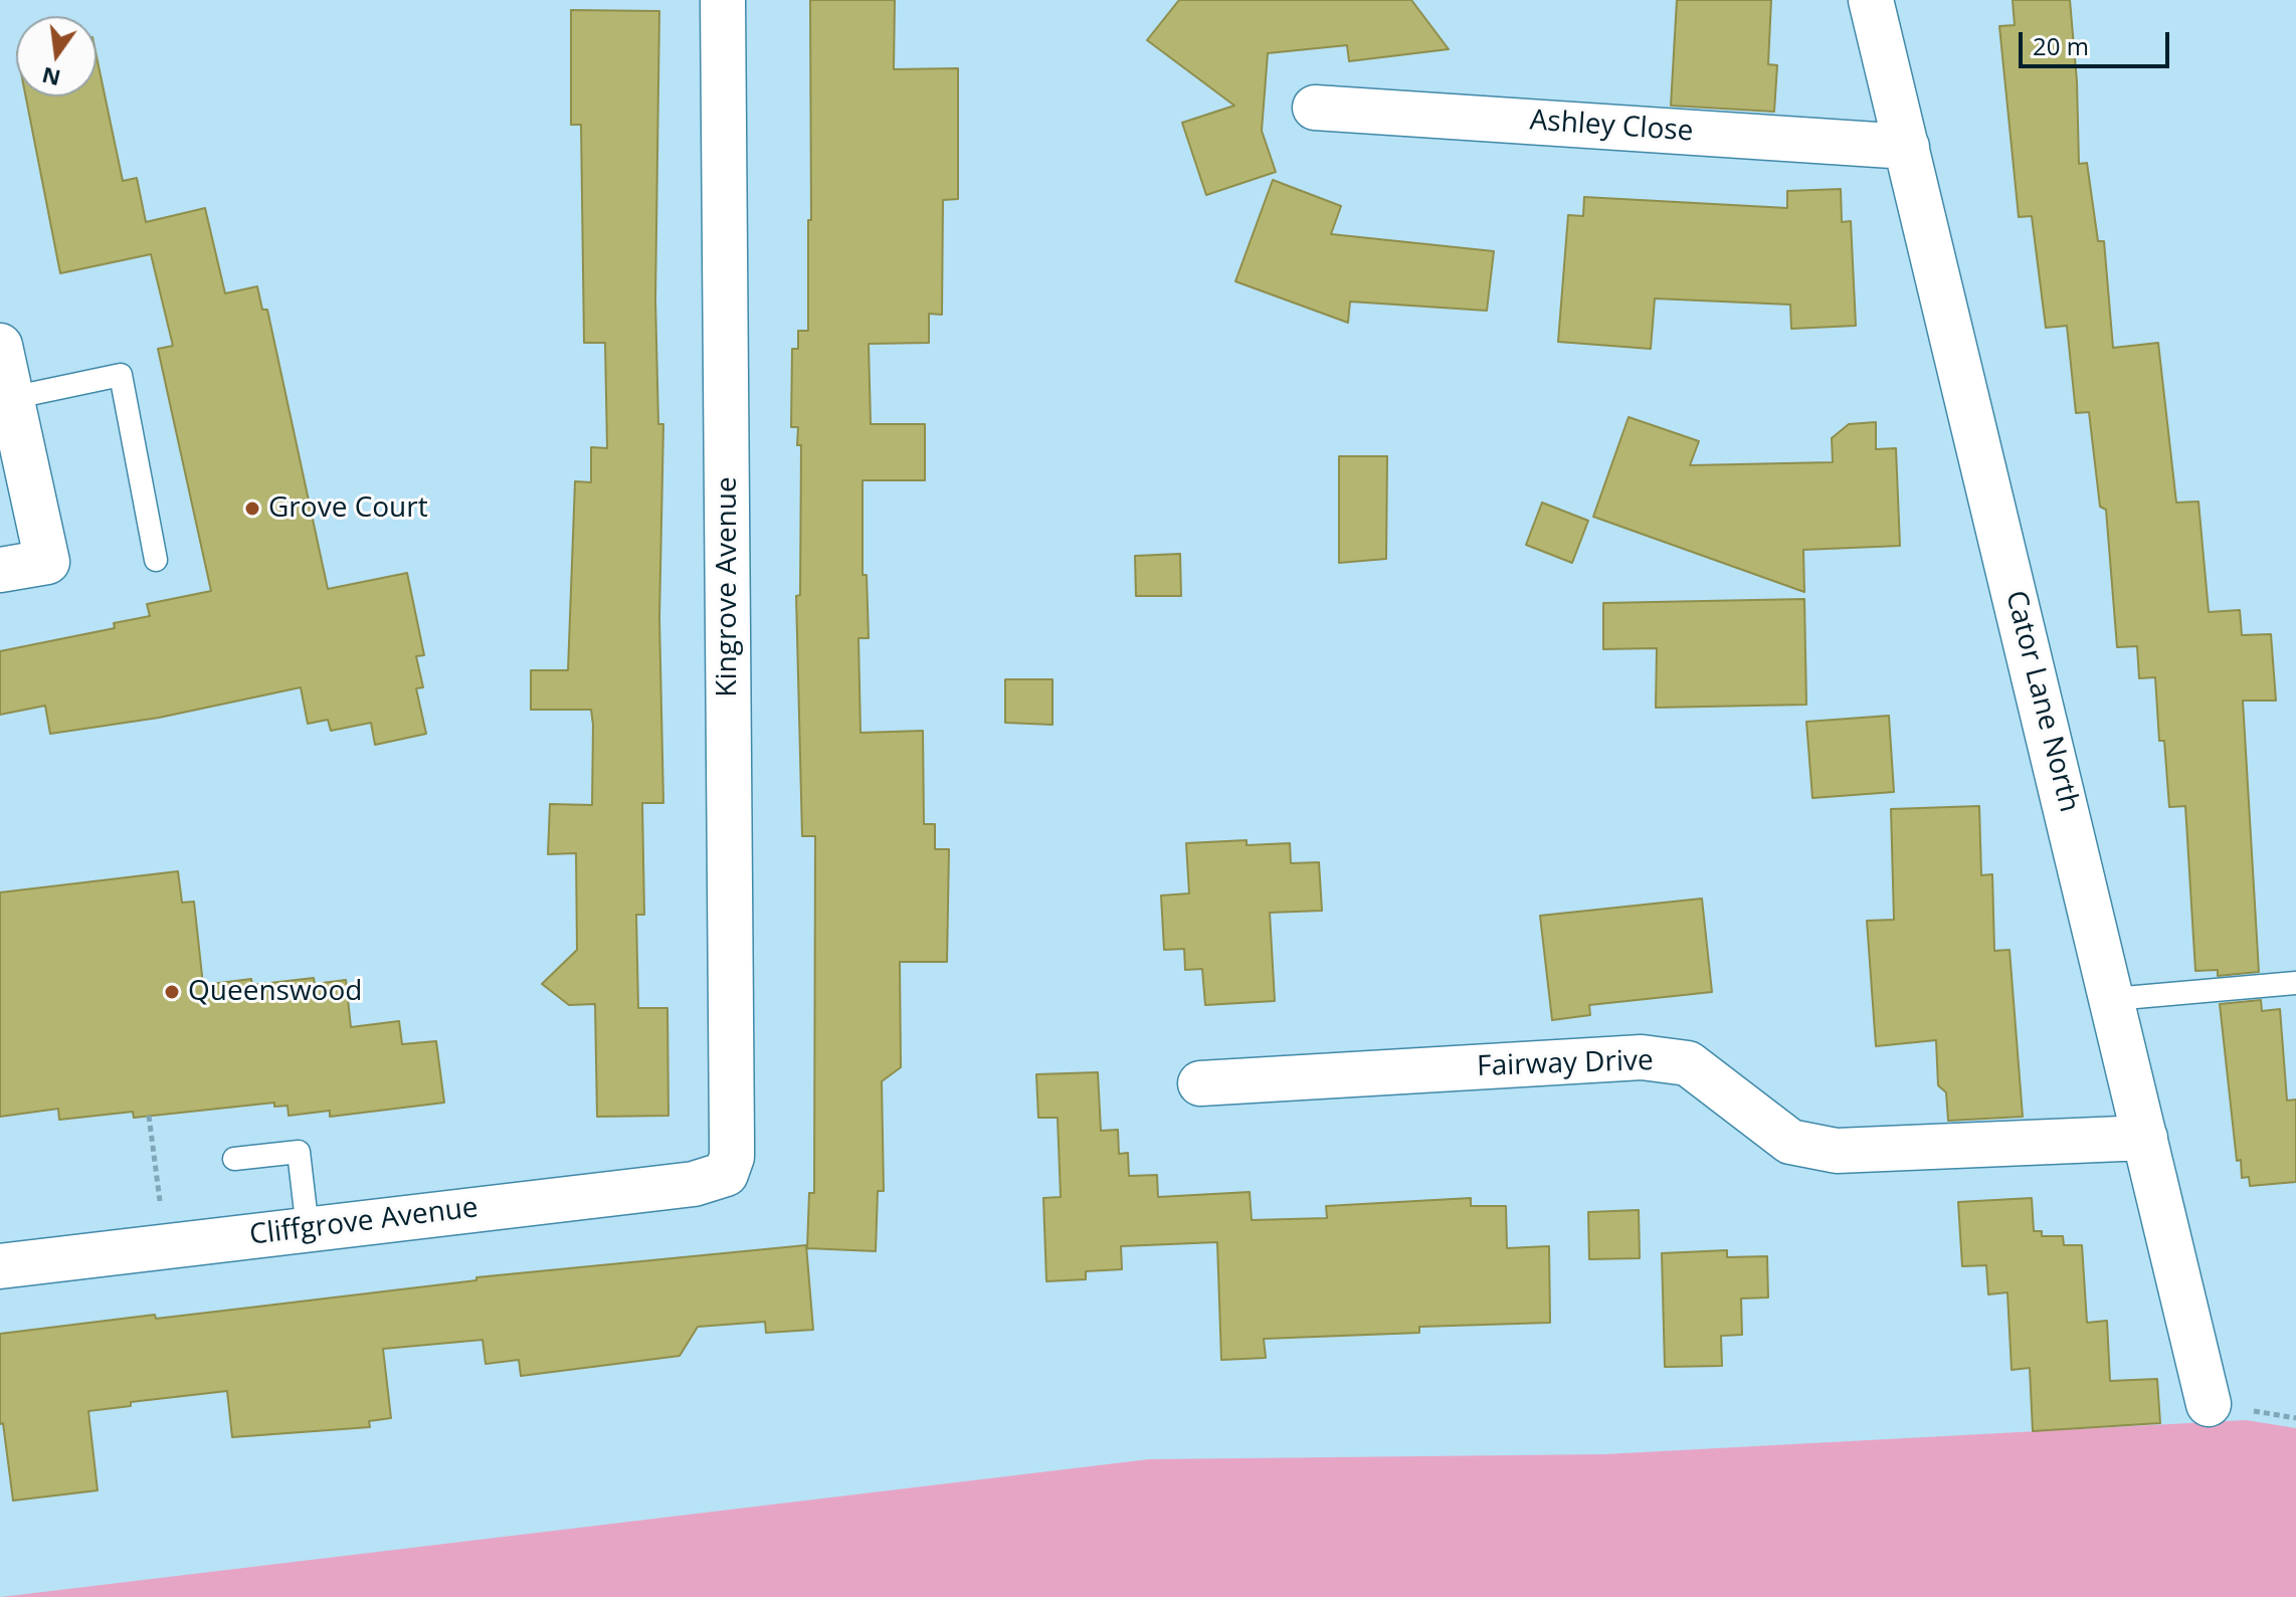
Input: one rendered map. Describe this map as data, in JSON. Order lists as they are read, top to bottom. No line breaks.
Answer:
{"streets":{"street":["Ashley Close","Kingrove Avenue","Cator Lane North","Fairway Drive","Cliffgrove Avenue"]},"crossings":[["Ashley Close","Cator Lane North"],["Kingrove Avenue","Cliffgrove Avenue"],["Cator Lane North","Fairway Drive"]],"places":["Grove Court","Queenswood"],"scale_bar":"20 m","north":"bottom"}
